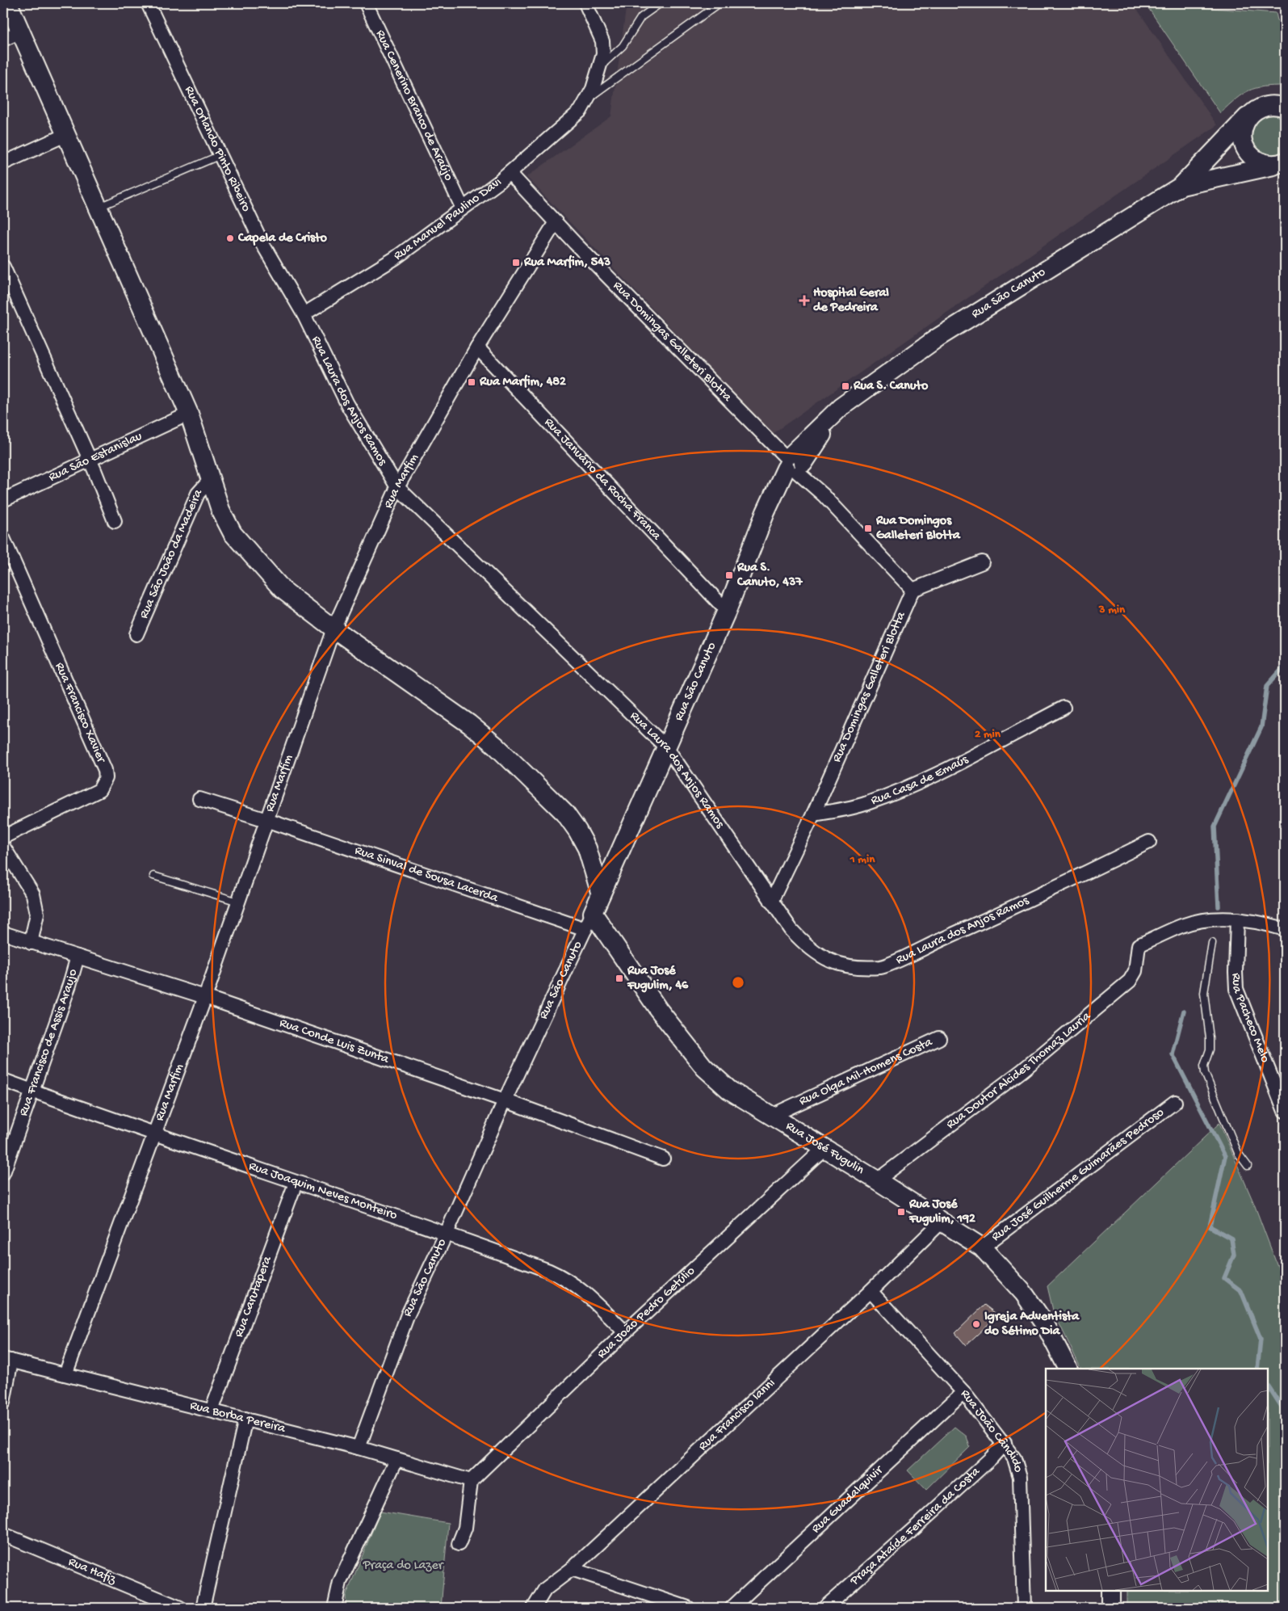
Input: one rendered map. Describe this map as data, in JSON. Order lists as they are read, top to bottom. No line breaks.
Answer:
{"streets":{"street":["Rua Cenerino Branco de Araújo","Rua Orlando Pinto Ribeiro","Rua Manuel Paulino Davi","Rua São Canuto","Rua Domingas Galleteri Blotta","Rua Laura dos Anjos Ramos","Rua São Estanislau","Rua Januário da Rocha Franca","Rua Marfim","Rua São João da Madeira","Rua Francisco Xavier","Rua Casa de Emaús","Rua Sinval de Sousa Lacerda","Rua Pacheco Melo","Rua Francisco de Assis Araujo","Rua Conde Luis Zunta","Rua Doutor Alcides Thomaz Lauria","Rua Olga Mil-Homens Costa","Rua José Fugulin","Rua José Guilherme Guimarães Pedroso","Rua Joaquim Neves Monteiro","Rua Carutapera","Rua João Pedro Getúlio","Rua Francisco Ianni","Rua Borba Pereira","Rua João Cândido","Rua Guadalquivir","Praça Ataíde Ferreira da Costa","Rua Hafiz"]},"crossings":[["Rua Cenerino Branco de Araújo","Rua Manuel Paulino Davi"],["Rua Orlando Pinto Ribeiro","Rua Manuel Paulino Davi"],["Rua Orlando Pinto Ribeiro","Rua Laura dos Anjos Ramos"],["Rua Manuel Paulino Davi","Rua Domingas Galleteri Blotta"],["Rua Manuel Paulino Davi","Rua Laura dos Anjos Ramos"],["Rua São Canuto","Rua Domingas Galleteri Blotta"],["Rua São Canuto","Rua Laura dos Anjos Ramos"],["Rua São Canuto","Rua Januário da Rocha Franca"],["Rua São Canuto","Rua Sinval de Sousa Lacerda"],["Rua São Canuto","Rua Conde Luis Zunta"],["Rua São Canuto","Rua José Fugulin"],["Rua São Canuto","Rua Joaquim Neves Monteiro"],["Rua São Canuto","Rua Borba Pereira"],["Rua Domingas Galleteri Blotta","Rua Laura dos Anjos Ramos"],["Rua Domingas Galleteri Blotta","Rua Marfim"],["Rua Domingas Galleteri Blotta","Rua Casa de Emaús"],["Rua Laura dos Anjos Ramos","Rua Marfim"],["Rua Januário da Rocha Franca","Rua Marfim"],["Rua Marfim","Rua Sinval de Sousa Lacerda"],["Rua Marfim","Rua Conde Luis Zunta"],["Rua Marfim","Rua Joaquim Neves Monteiro"],["Rua Marfim","Rua Borba Pereira"],["Rua Sinval de Sousa Lacerda","Rua José Fugulin"],["Rua Pacheco Melo","Rua Doutor Alcides Thomaz Lauria"],["Rua Francisco de Assis Araujo","Rua Conde Luis Zunta"],["Rua Francisco de Assis Araujo","Rua Joaquim Neves Monteiro"],["Rua Doutor Alcides Thomaz Lauria","Rua José Fugulin"],["Rua Olga Mil-Homens Costa","Rua José Fugulin"],["Rua José Fugulin","Rua José Guilherme Guimarães Pedroso"],["Rua José Fugulin","Rua João Pedro Getúlio"],["Rua José Fugulin","Rua Francisco Ianni"],["Rua Joaquim Neves Monteiro","Rua Carutapera"],["Rua Joaquim Neves Monteiro","Rua João Pedro Getúlio"],["Rua Carutapera","Rua Borba Pereira"],["Rua João Pedro Getúlio","Rua Borba Pereira"],["Rua Francisco Ianni","Rua João Cândido"],["Rua João Cândido","Rua Guadalquivir"],["Rua João Cândido","Praça Ataíde Ferreira da Costa"]],"parks":["Praça do Lazer"],"places":{"other":["Capela de Cristo","Igreja Adventista do Sétimo Dia"],"transit":["Rua Marfim, 543","Rua Marfim, 482","Rua S. Canuto","Rua Domingos Galleteri Blotta","Rua S. Canuto, 437","Rua José Fugulim, 46","Rua José Fugulim, 192"],"health":["Hospital Geral de Pedreira"]},"rings":["3 min","2 min","1 min"]}
